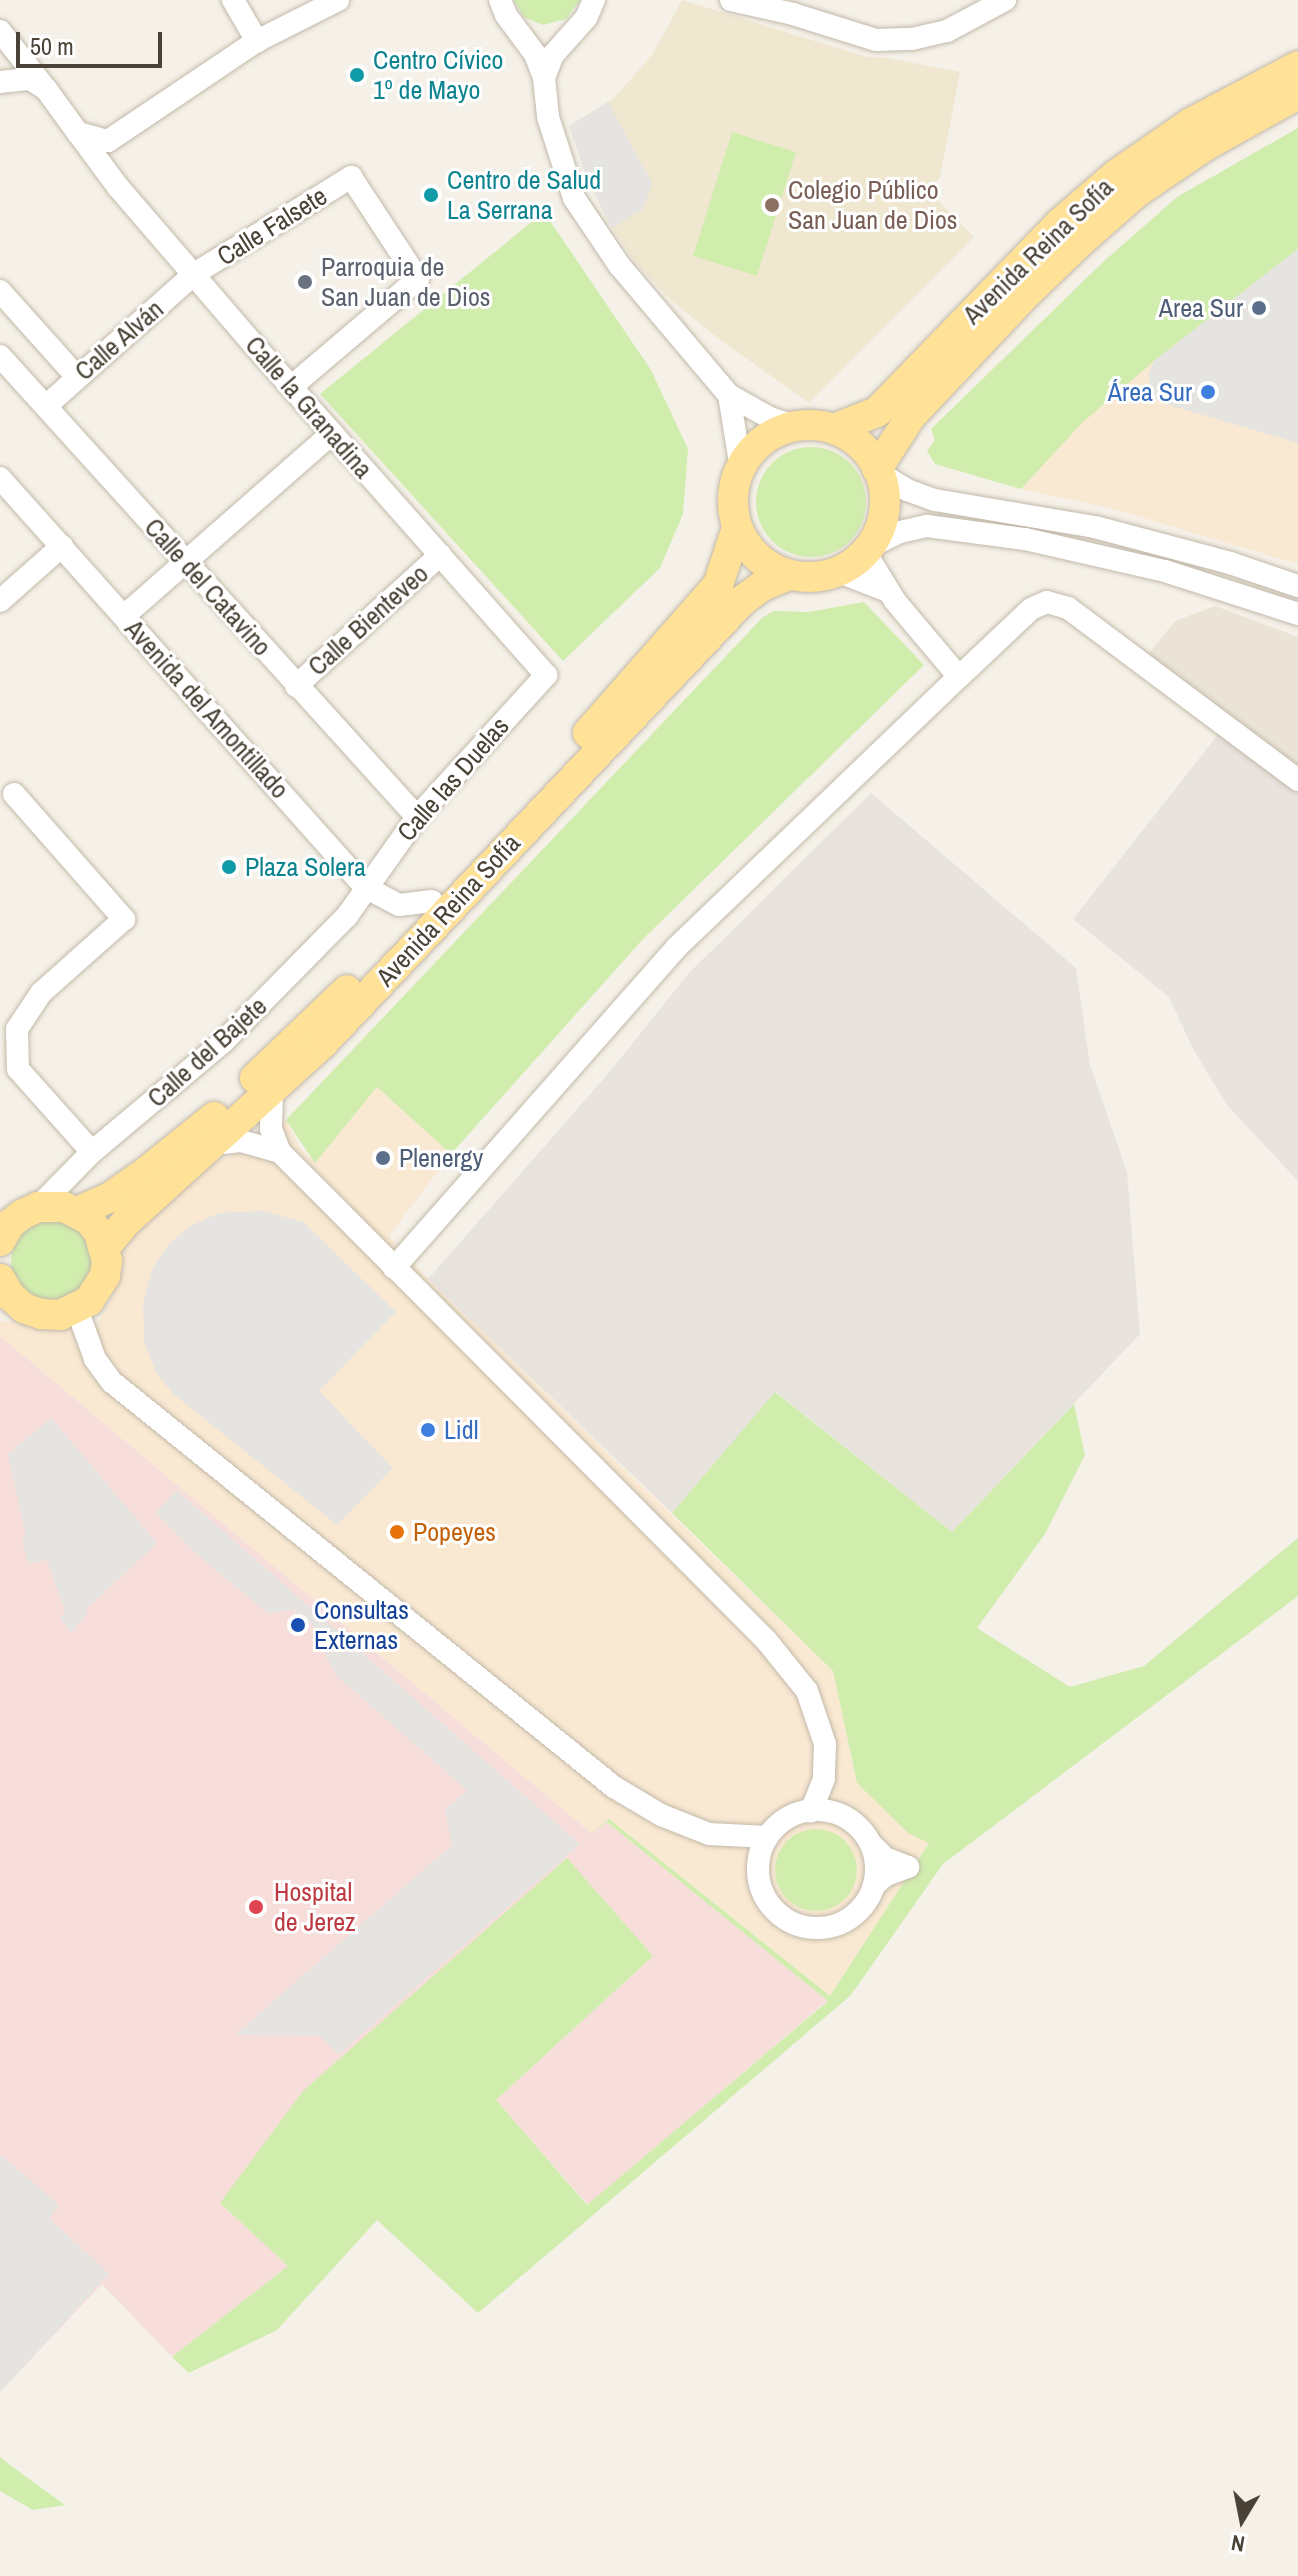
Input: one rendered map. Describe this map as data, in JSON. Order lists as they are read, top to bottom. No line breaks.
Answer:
{"streets":{"main road":["Avenida Reina Sofía"],"street":["Calle Falsete","Calle Alván","Calle la Granadina","Calle del Catavino","Calle Bienteveo","Avenida del Amontillado","Calle las Duelas","Calle del Bajete"]},"crossings":[["Calle Falsete","Calle Alván"],["Calle Falsete","Calle la Granadina"],["Avenida Reina Sofía","Avenida del Amontillado"],["Calle Alván","Calle la Granadina"],["Calle Alván","Calle del Catavino"],["Calle la Granadina","Calle Bienteveo"],["Calle la Granadina","Calle las Duelas"],["Calle del Catavino","Calle Bienteveo"],["Calle del Catavino","Calle las Duelas"],["Avenida del Amontillado","Calle las Duelas"],["Avenida del Amontillado","Calle del Bajete"],["Calle las Duelas","Calle del Bajete"]],"places":["Centro Cívico 1º de Mayo","Centro de Salud La Serrana","Colegio Público San Juan de Dios","Parroquia de San Juan de Dios","Area Sur","Área Sur","Plaza Solera","Plenergy","Lidl","Popeyes","Consultas Externas","Hospital de Jerez"],"scale_bar":"50 m","north":"bottom"}
